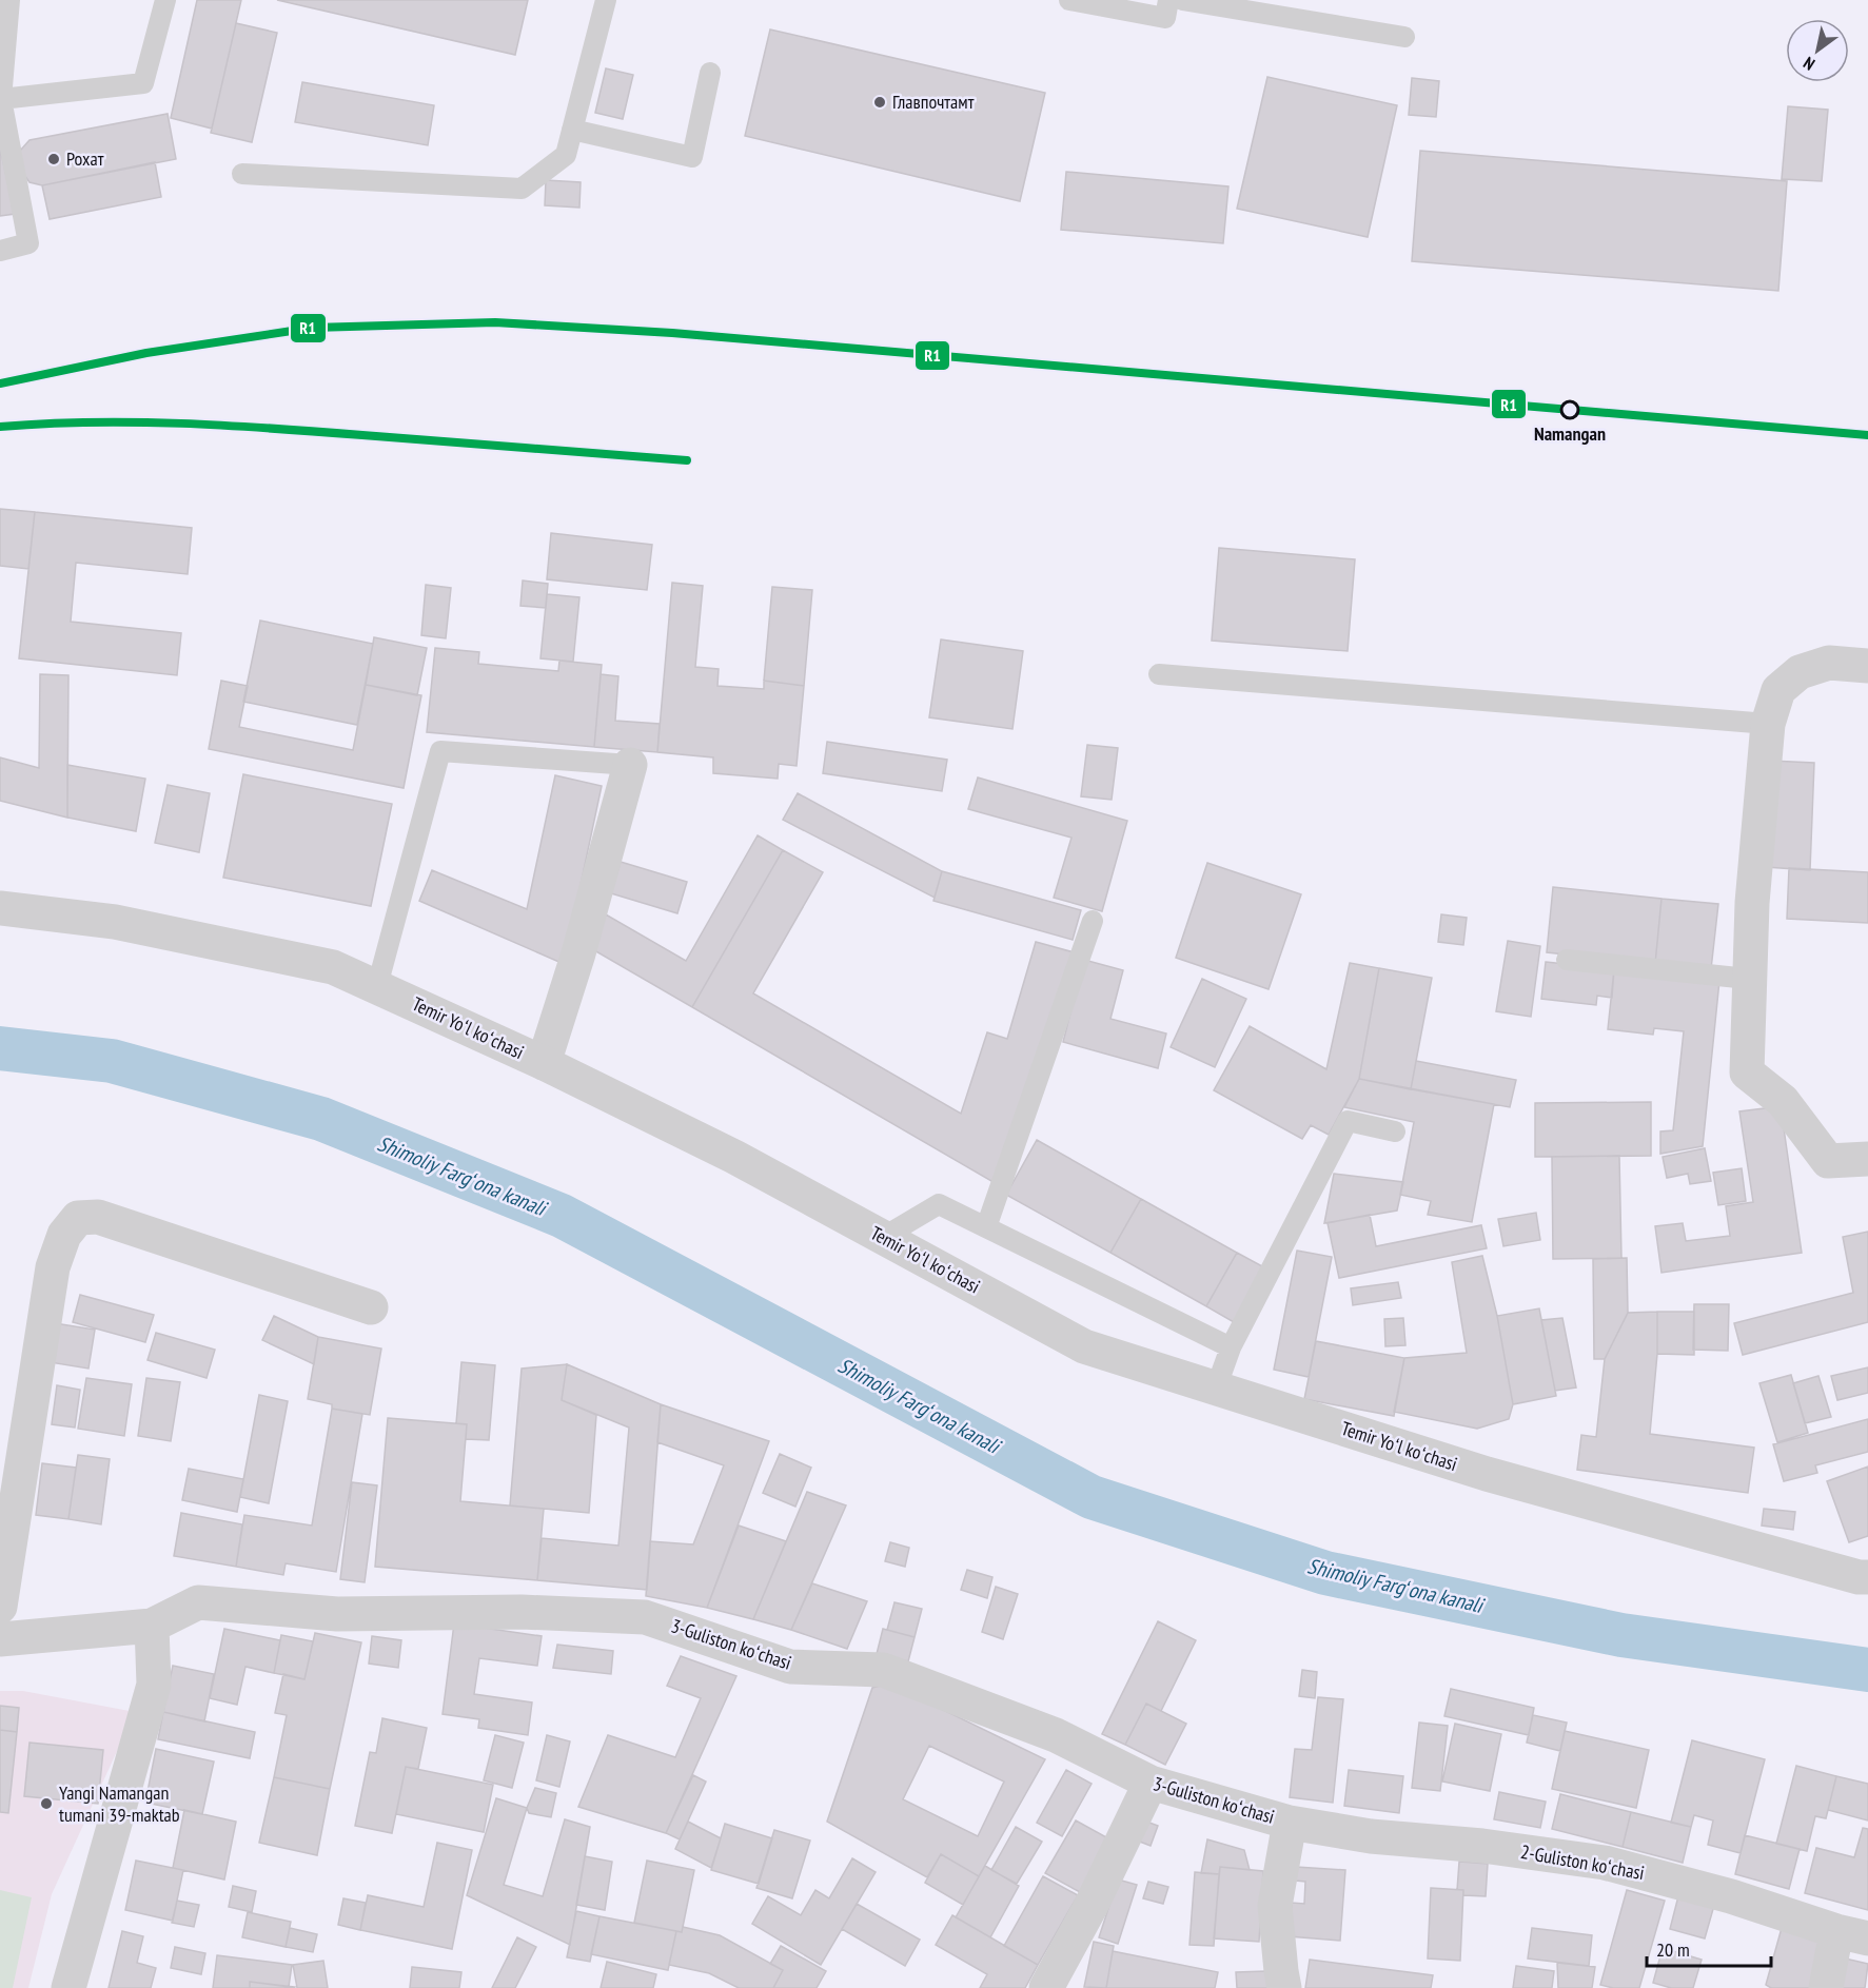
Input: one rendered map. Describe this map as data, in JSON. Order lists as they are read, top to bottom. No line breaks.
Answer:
{"streets":{"street":["Temir Yoʻl koʻchasi","3-Guliston koʻchasi","2-Guliston koʻchasi"]},"crossings":[["3-Guliston koʻchasi","2-Guliston koʻchasi"]],"water":["Shimoliy Fargʻona kanali"],"places":["Главпочтамт","Рохат","Namangan","Yangi Namangan tumani 39-maktab"],"lines":["transit line R1"],"scale_bar":"20 m","north":"bottom left"}
